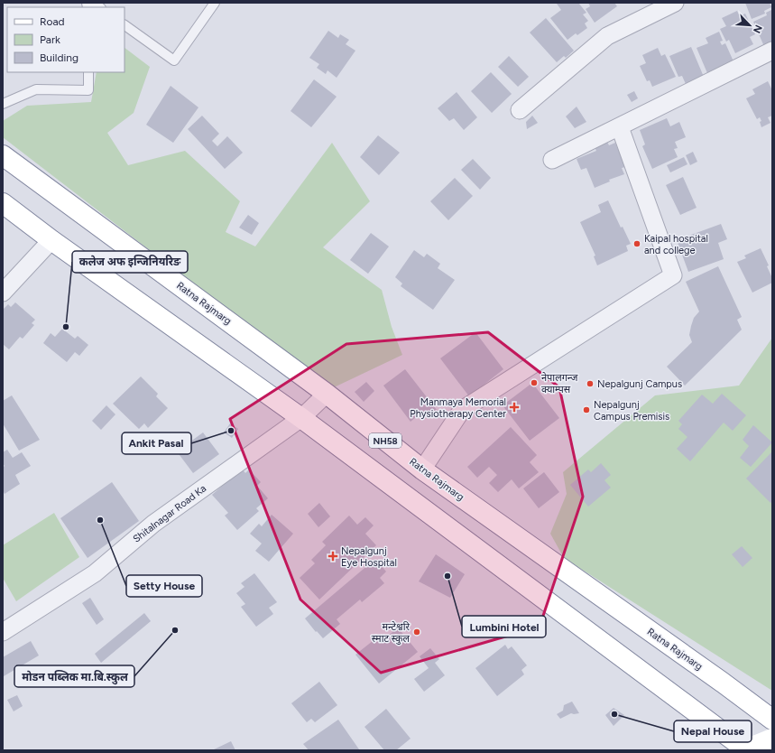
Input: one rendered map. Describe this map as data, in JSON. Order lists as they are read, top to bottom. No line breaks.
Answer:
{"streets":{"main road":["Ratna Rajmarg","NH58"],"street":["Shitalnagar Road Ka"]},"crossings":[["Ratna Rajmarg","Shitalnagar Road Ka"]],"places":{"other":["Kaipal hospital and college","कलेज अफ इन्जिनियरिङ","नेपालगन्ज क्याम्पस","Nepalgunj Campus","Nepalgunj Campus Premisis","Ankit Pasal","Setty House","Lumbini Hotel","माेडन पब्लिक मा.बि.स्कुल","मन्टेश्वरि स्माट स्कुल","Nepal House"],"health":["Manmaya Memorial Physiotherapy Center","Nepalgunj Eye Hospital"]},"legend":["Road","Park","Building"],"north":"bottom right"}
